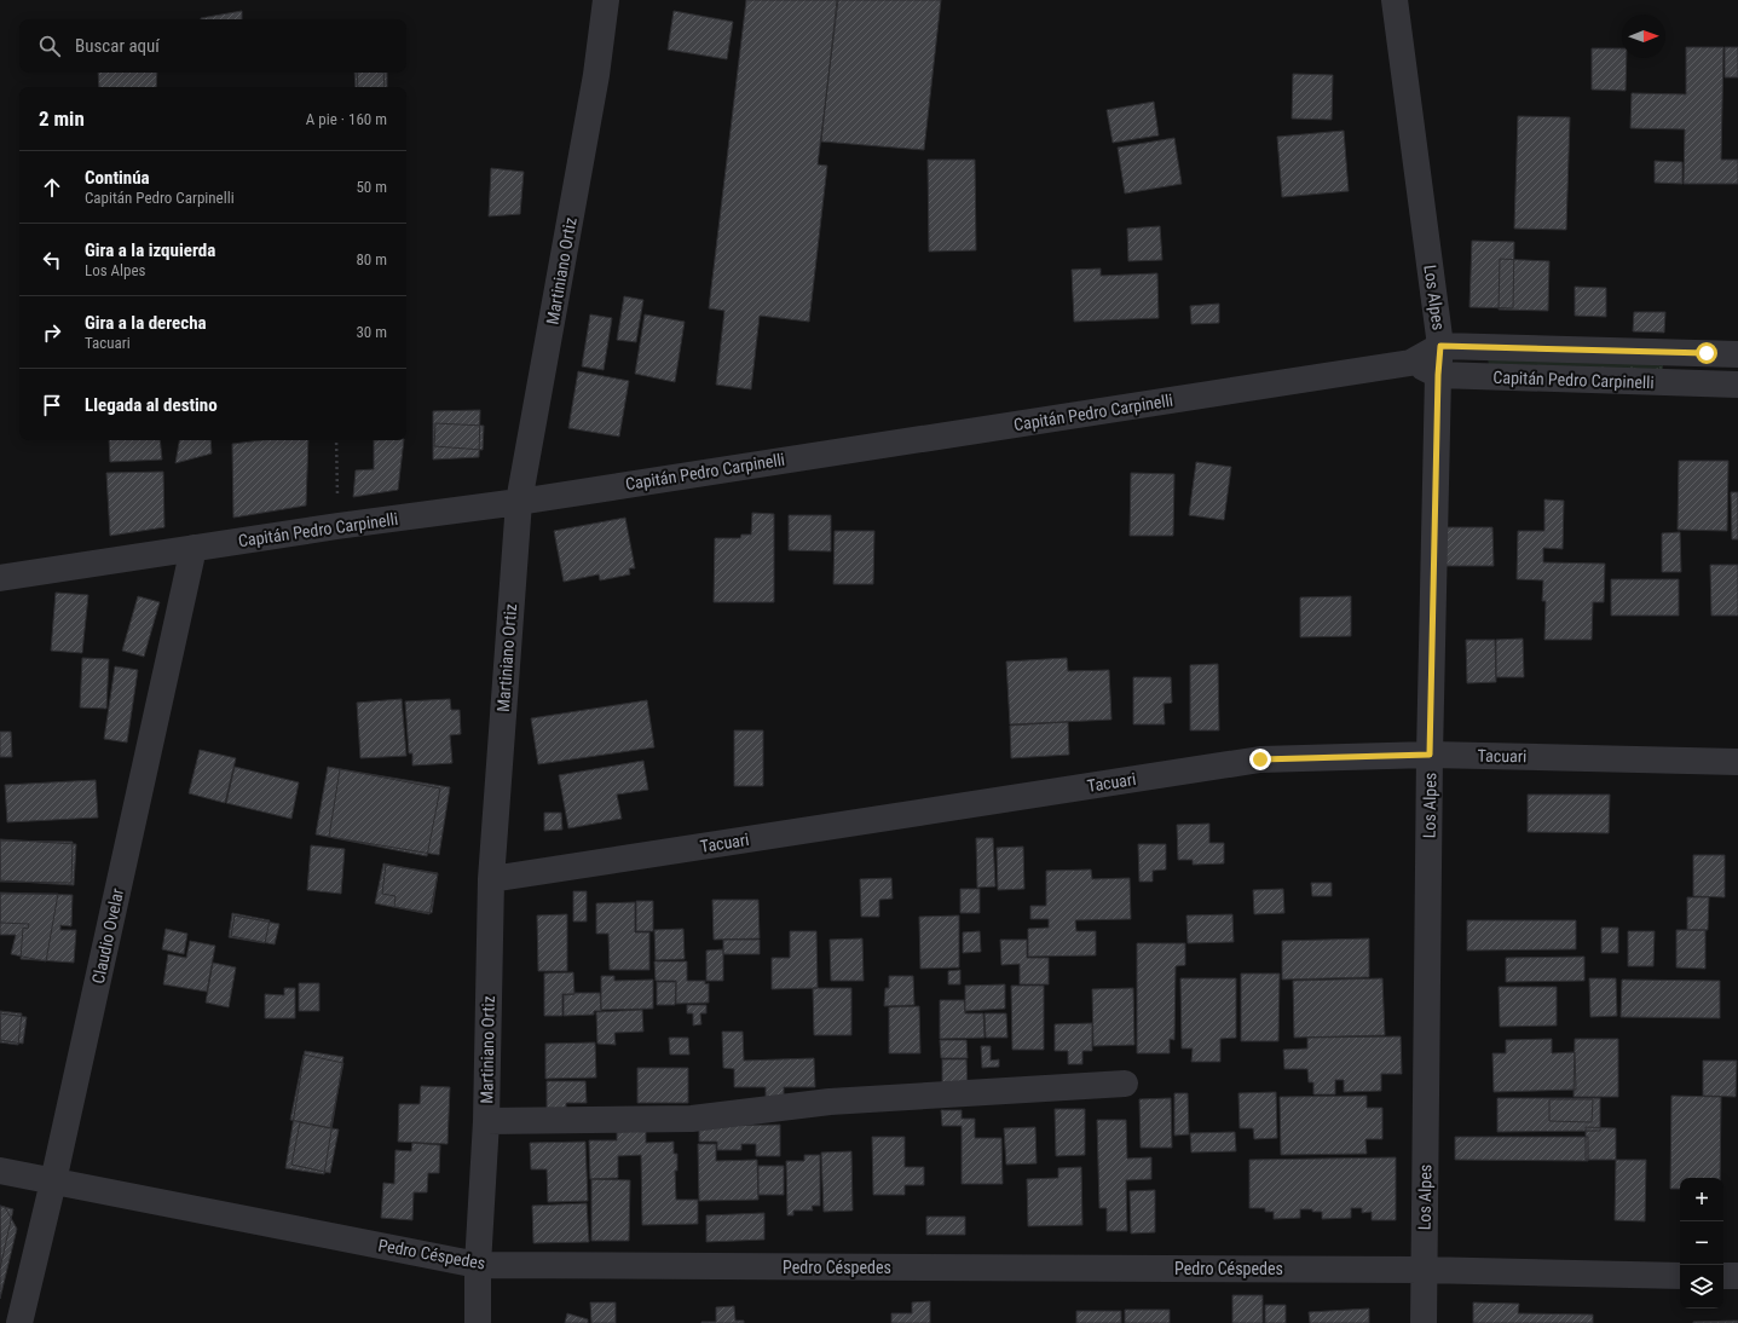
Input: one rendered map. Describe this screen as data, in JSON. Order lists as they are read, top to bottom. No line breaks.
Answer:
{"streets":{"street":["Martiniano Ortiz","Los Alpes","Capitán Pedro Carpinelli","Tacuari","Claudio Ovelar","Pedro Céspedes"]},"crossings":[["Martiniano Ortiz","Capitán Pedro Carpinelli"],["Martiniano Ortiz","Tacuari"],["Martiniano Ortiz","Pedro Céspedes"],["Los Alpes","Capitán Pedro Carpinelli"],["Los Alpes","Tacuari"],["Los Alpes","Pedro Céspedes"],["Capitán Pedro Carpinelli","Claudio Ovelar"],["Claudio Ovelar","Pedro Céspedes"]],"north":"right","page":{"search":"Buscar aquí","heading":["2 min","A pie · 160 m"],"list":[["Continúa","Capitán Pedro Carpinelli","50 m"],["Gira a la izquierda","Los Alpes","80 m"],["Gira a la derecha","Tacuari","30 m"],"Llegada al destino"],"map_buttons":["+","−"]}}
